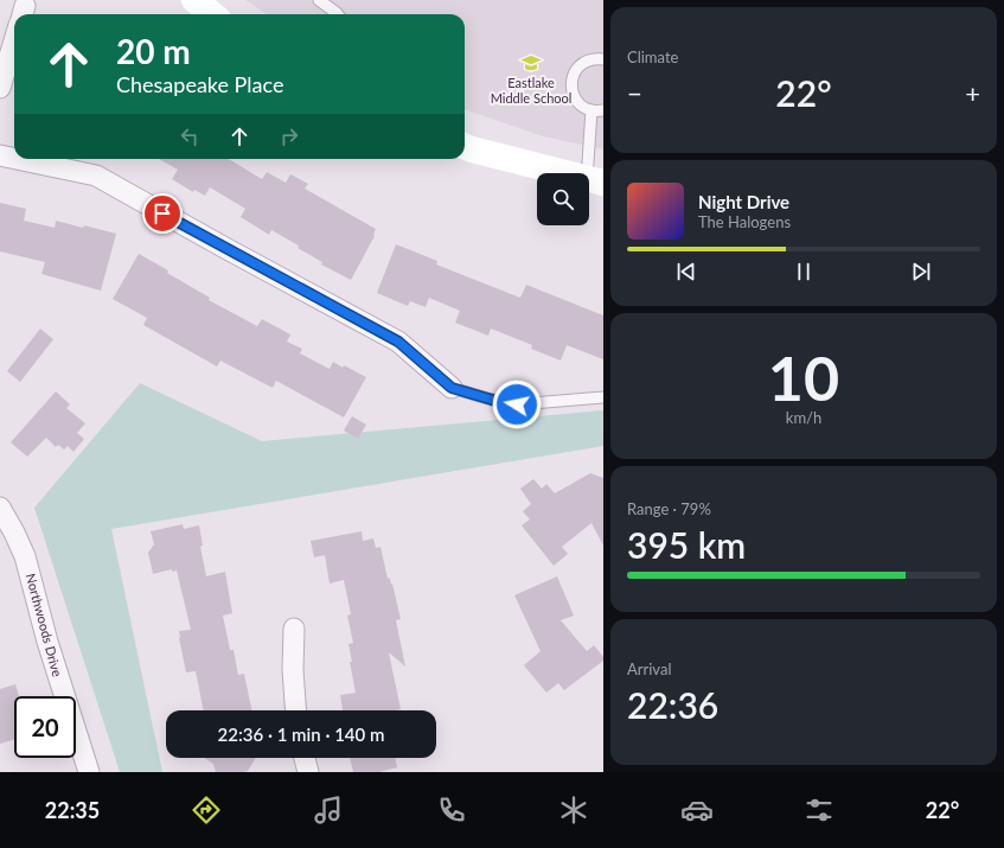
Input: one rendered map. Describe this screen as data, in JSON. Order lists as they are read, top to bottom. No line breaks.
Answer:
{"streets":{"street":["Northwoods Drive"]},"places":{"school or university":["Eastlake Middle School"]},"page":{"tile":["Climate",["10","km/h"],["Range · 79%","395 km"],["Arrival","22:36"]],"turn":["20 m","Chesapeake Place"],"heat":["−","22°","+"],"song":["Night Drive","The Halogens"],"limit":"20","trip":"22:36 · 1 min · 140 m","tabs":["22:35","22°"]}}
